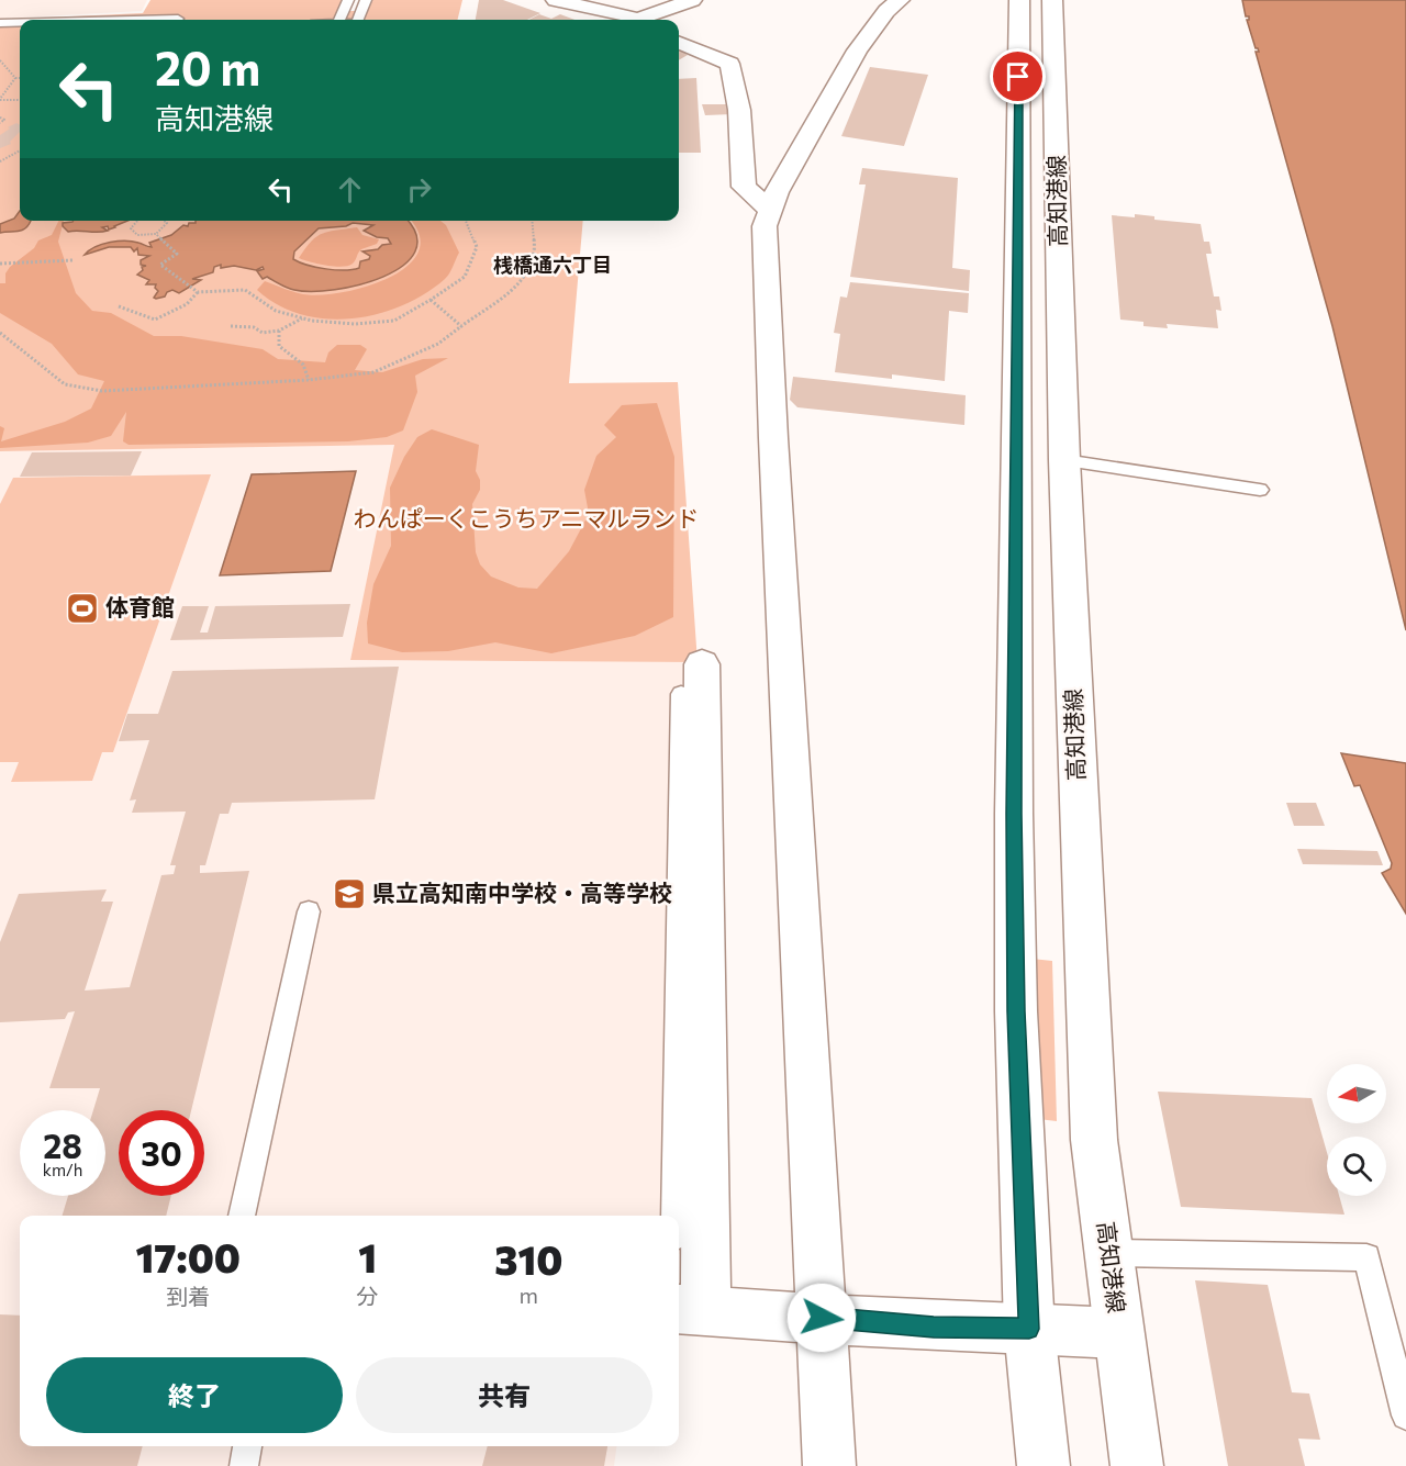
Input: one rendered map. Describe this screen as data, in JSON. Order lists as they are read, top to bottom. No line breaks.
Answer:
{"streets":{"main road":["高知港線"]},"districts":["桟橋通六丁目"],"parks":["わんぱーくこうちアニマルランド"],"places":{"sports":["体育館"],"school or university":["県立高知南中学校・高等学校"]},"north":"left","page":{"turn":["20 m","高知港線"],"speed":"28 km/h","limit":"30","eta":["17:00","到着","1","分","310","m"],"buttons":["終了","共有"]}}
